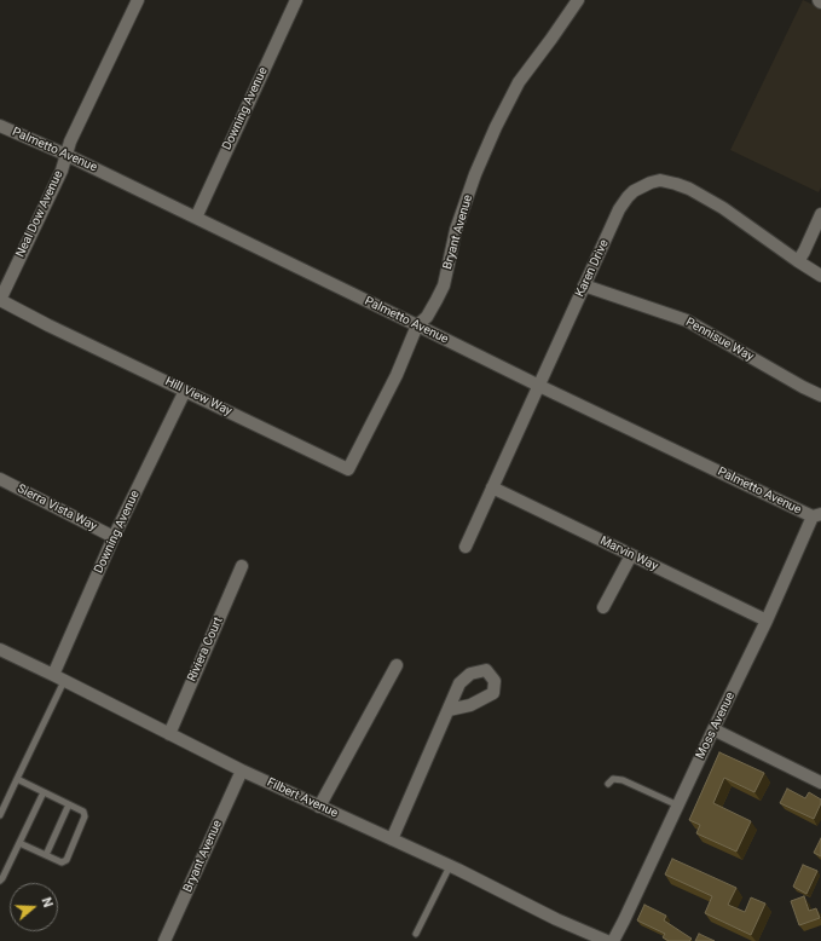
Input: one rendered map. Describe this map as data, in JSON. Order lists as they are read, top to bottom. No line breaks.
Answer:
{"streets":{"street":["Downing Avenue","Palmetto Avenue","Neal Dow Avenue","Bryant Avenue","Karen Drive","Pennisue Way","Hill View Way","Sierra Vista Way","Marvin Way","Riviera Court","Moss Avenue","Filbert Avenue"]},"crossings":[["Downing Avenue","Palmetto Avenue"],["Downing Avenue","Hill View Way"],["Downing Avenue","Sierra Vista Way"],["Downing Avenue","Filbert Avenue"],["Palmetto Avenue","Neal Dow Avenue"],["Palmetto Avenue","Bryant Avenue"],["Palmetto Avenue","Karen Drive"],["Palmetto Avenue","Moss Avenue"],["Neal Dow Avenue","Hill View Way"],["Bryant Avenue","Hill View Way"],["Bryant Avenue","Filbert Avenue"],["Karen Drive","Pennisue Way"],["Karen Drive","Marvin Way"],["Marvin Way","Moss Avenue"],["Riviera Court","Filbert Avenue"]],"north":"right"}
